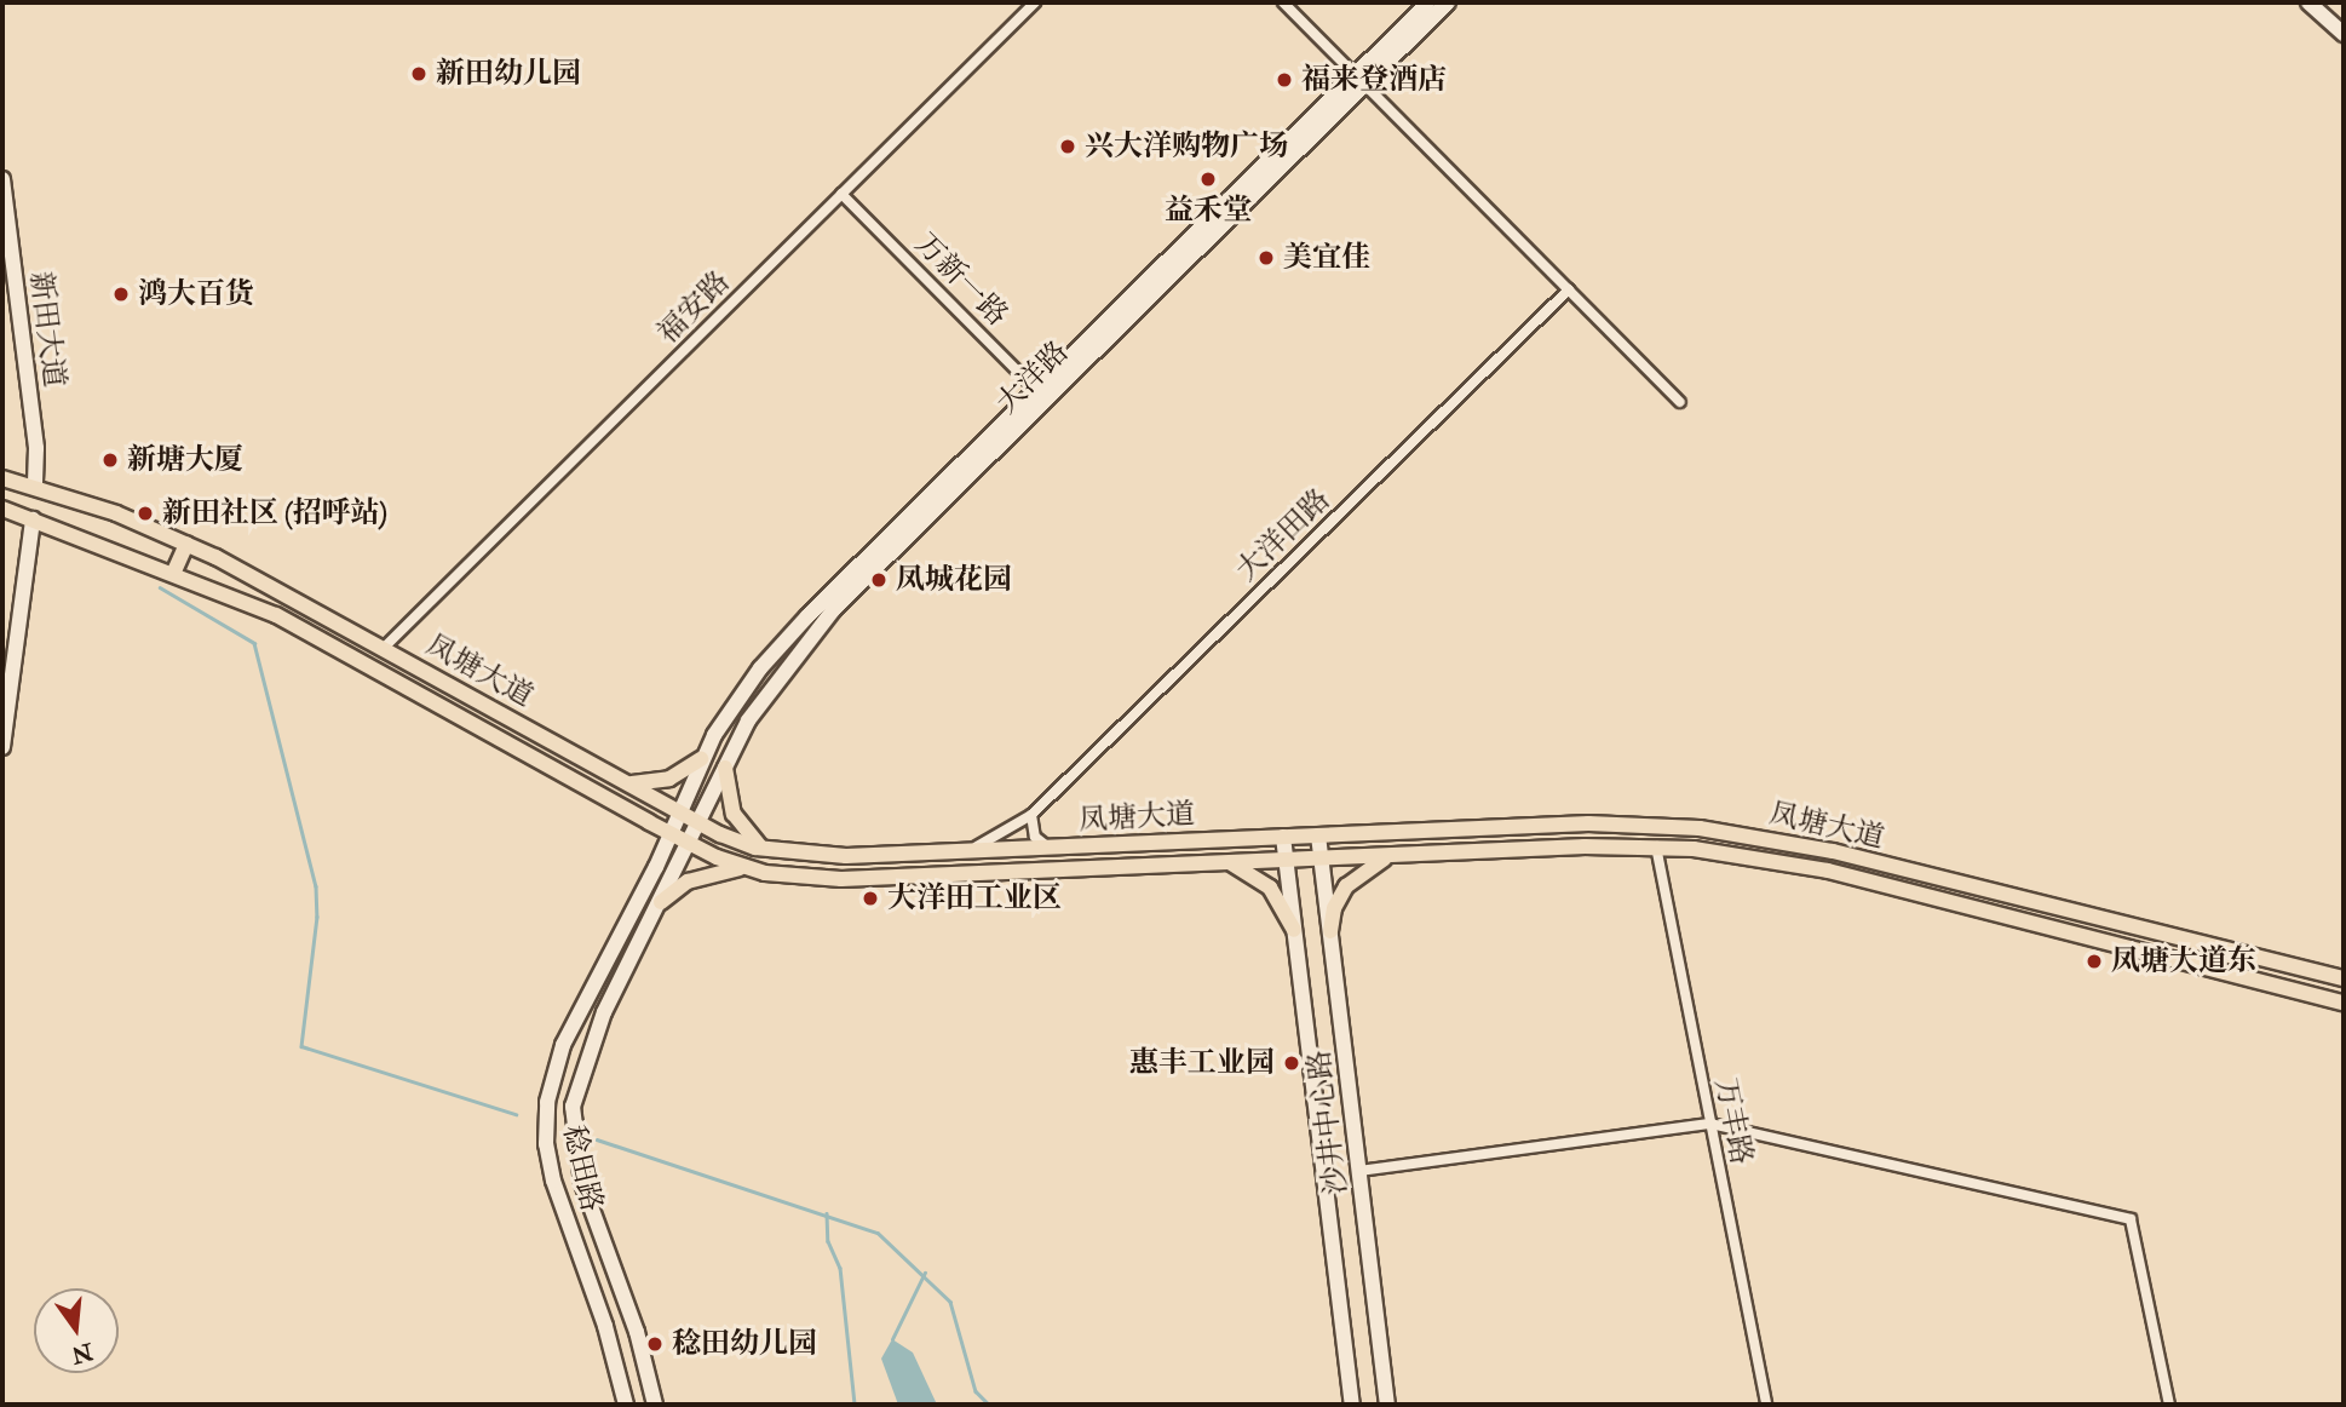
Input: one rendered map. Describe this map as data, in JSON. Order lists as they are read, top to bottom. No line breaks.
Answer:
{"streets":{"main road":["凤塘大道"],"street":["万新一路","福安路","新田大道","大洋路","大洋田路","万丰路","沙井中心路","稔田路"]},"crossings":[["万新一路","福安路"],["万新一路","大洋路"],["福安路","凤塘大道"],["新田大道","凤塘大道"],["大洋路","凤塘大道"],["大洋路","稔田路"],["大洋田路","凤塘大道"],["凤塘大道","万丰路"],["凤塘大道","沙井中心路"],["凤塘大道","稔田路"]],"places":["新田幼儿园","福来登酒店","兴大洋购物广场","益禾堂","美宜佳","鸿大百货","新塘大厦","新田社区 (招呼站)","凤城花园","大洋田工业区","凤塘大道东","惠丰工业园","稔田幼儿园"],"north":"bottom"}
